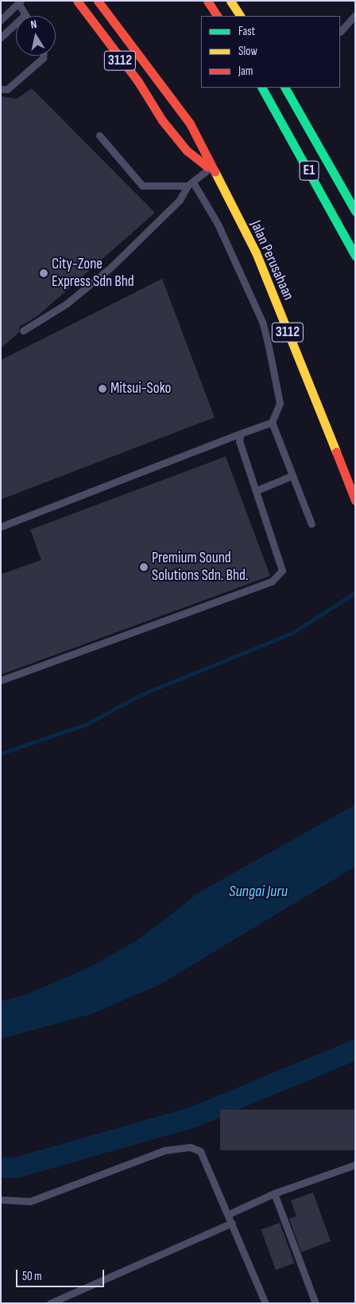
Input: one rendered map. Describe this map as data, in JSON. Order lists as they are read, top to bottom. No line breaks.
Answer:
{"streets":{"main road":["3112","E1","Jalan Perusahaan"]},"water":["Sungai Juru"],"places":["City-Zone Express Sdn Bhd","Mitsui-Soko","Premium Sound Solutions Sdn. Bhd."],"legend":["Fast","Slow","Jam"],"scale_bar":"50 m","north":"top"}
